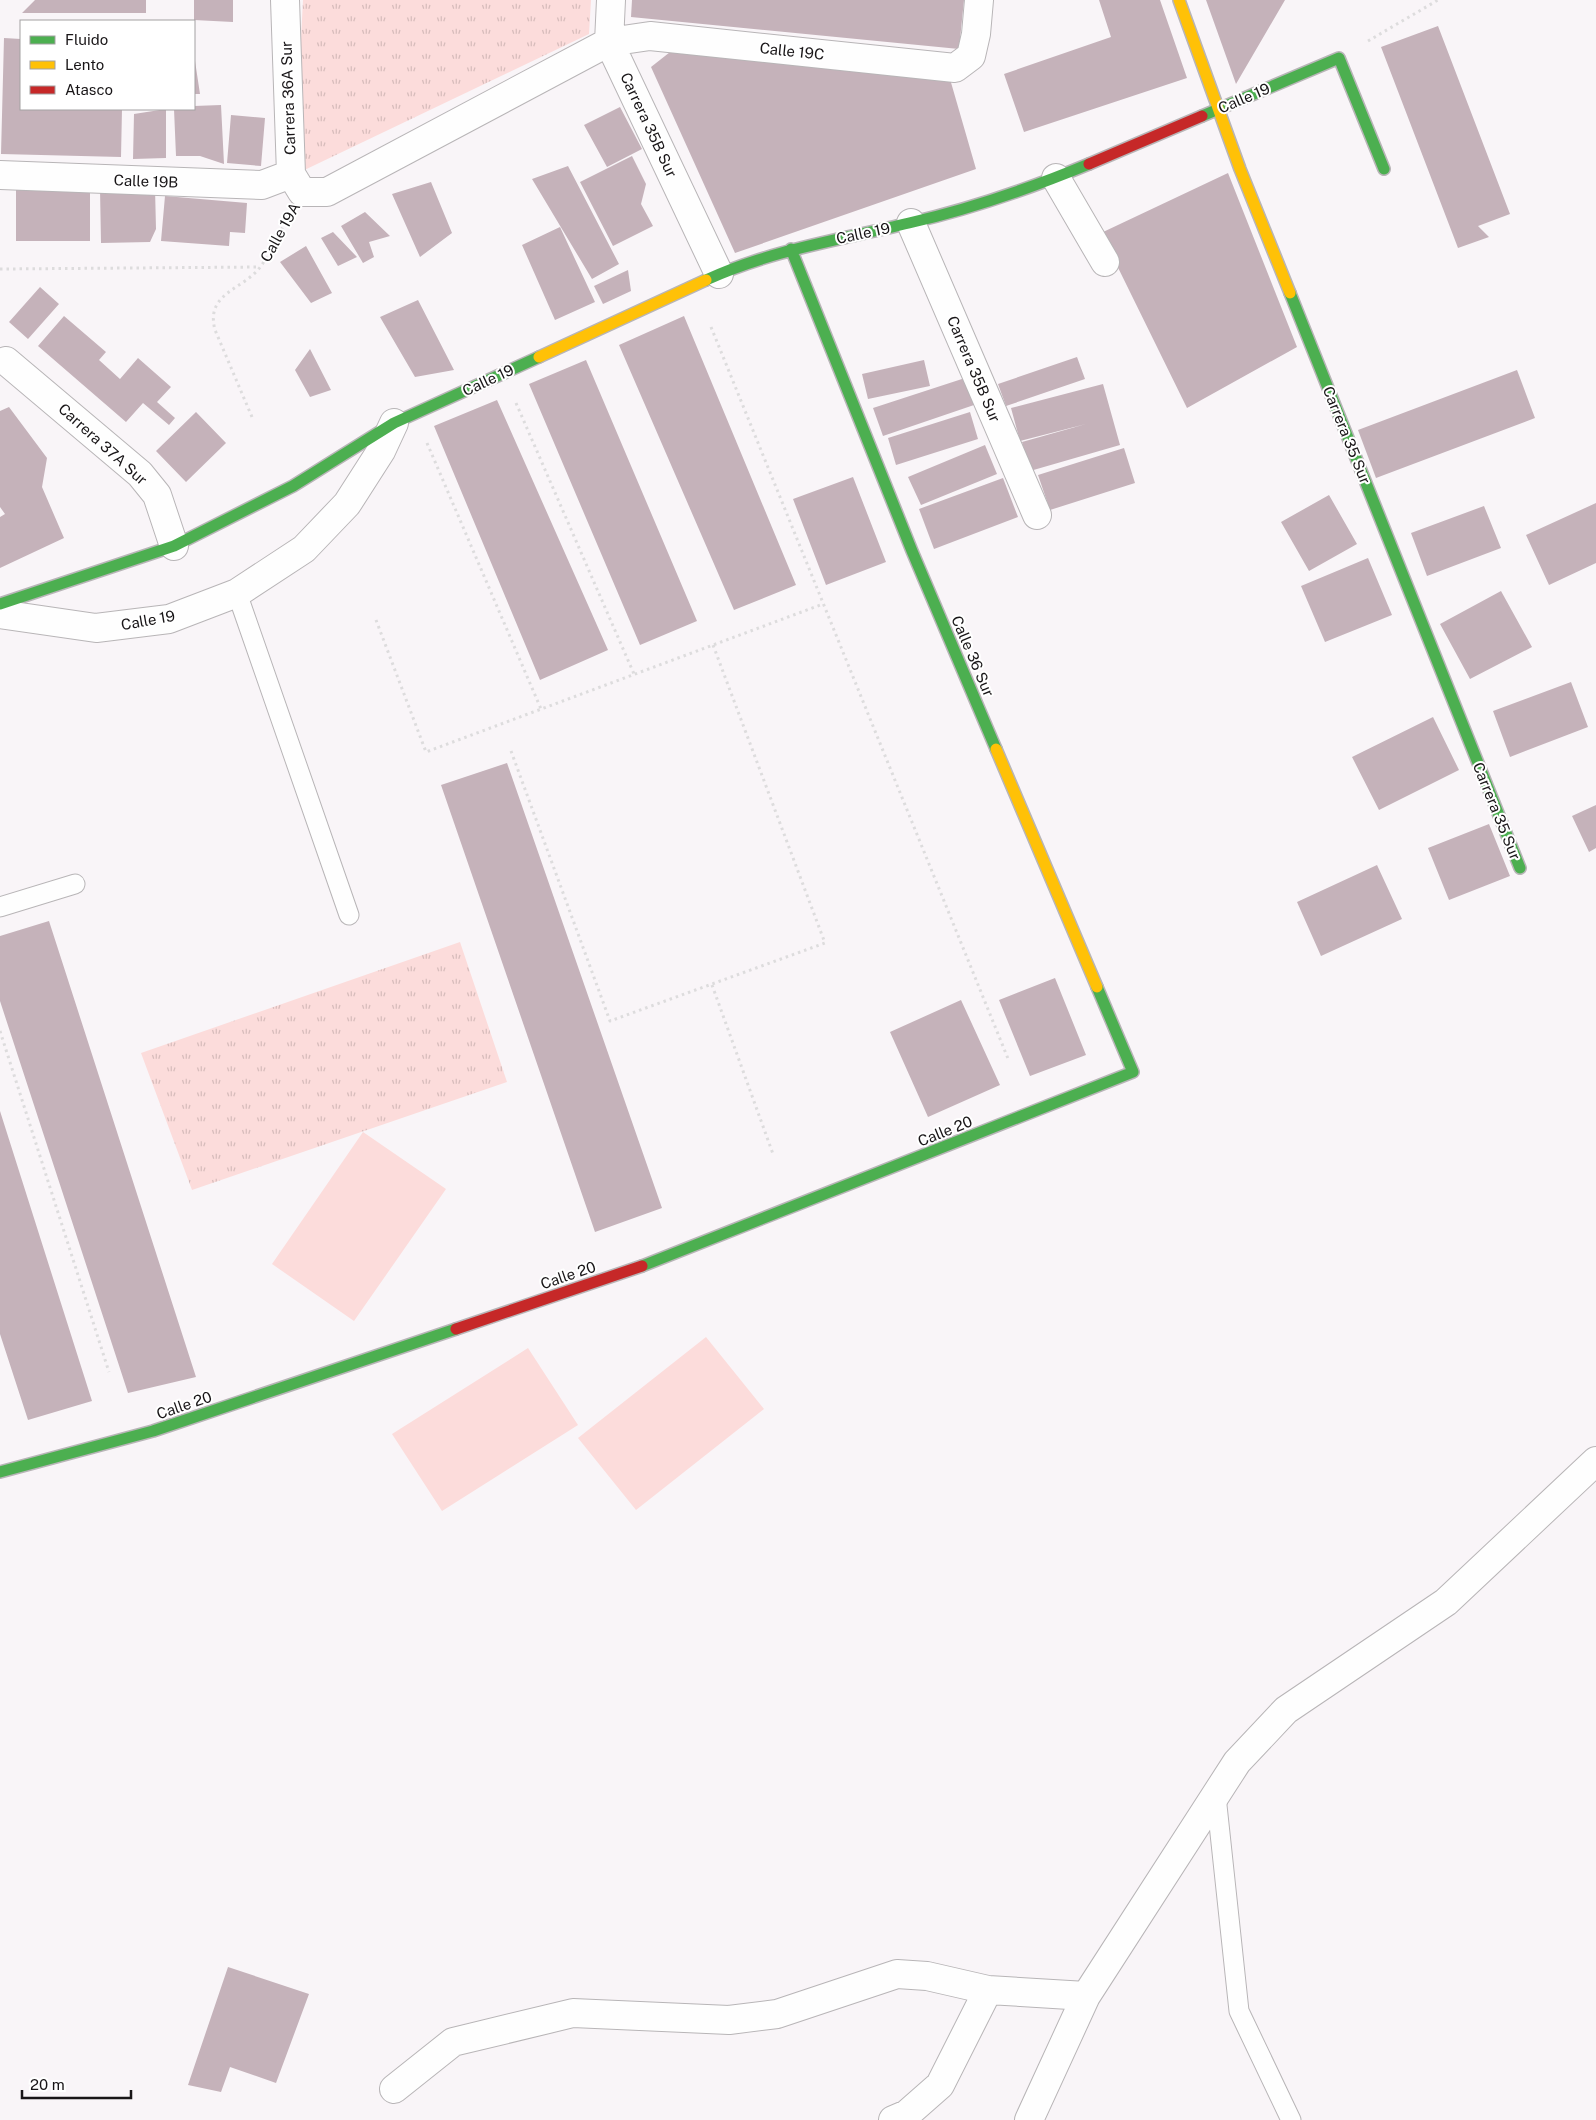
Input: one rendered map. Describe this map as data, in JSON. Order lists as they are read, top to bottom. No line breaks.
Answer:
{"streets":{"street":["Calle 19C","Carrera 36A Sur","Calle 19","Carrera 35B Sur","Calle 19B","Calle 19A","Carrera 35 Sur","Carrera 37A Sur","Calle 36 Sur","Calle 20"]},"crossings":[["Calle 19C","Carrera 35B Sur"],["Calle 19C","Calle 19A"],["Carrera 36A Sur","Calle 19B"],["Carrera 36A Sur","Calle 19A"],["Calle 19","Carrera 35B Sur"],["Calle 19","Carrera 35 Sur"],["Calle 19","Carrera 37A Sur"],["Calle 19","Calle 36 Sur"],["Carrera 35B Sur","Calle 19A"],["Calle 19B","Calle 19A"],["Calle 36 Sur","Calle 20"]],"legend":["Fluido","Lento","Atasco"],"scale_bar":"20 m"}
